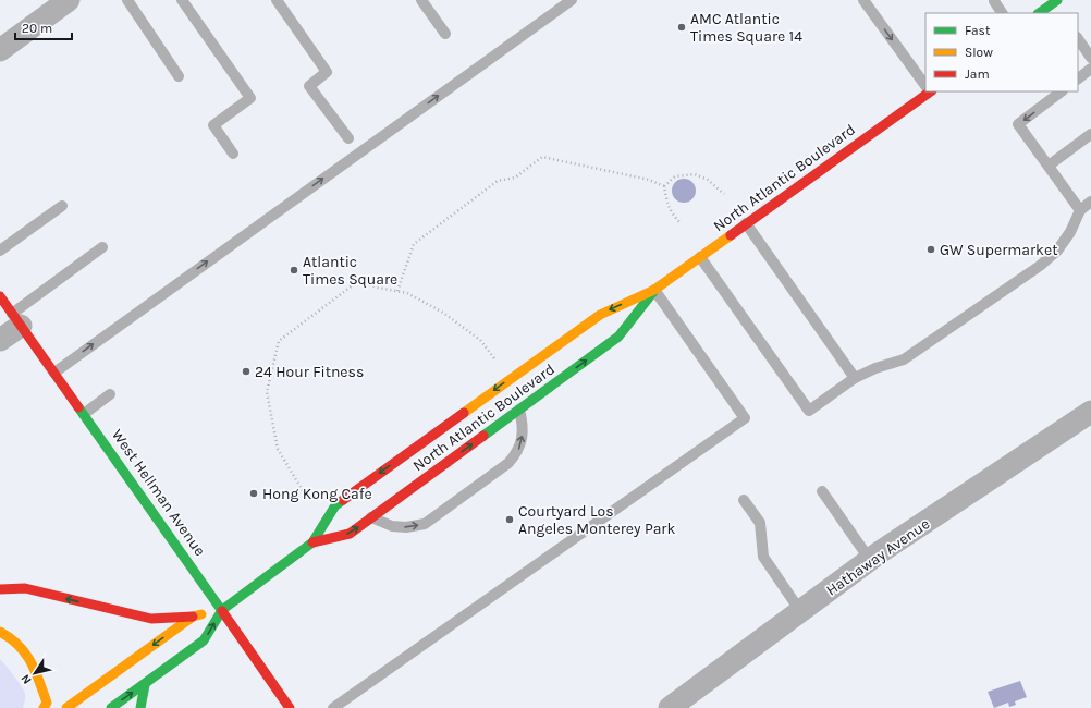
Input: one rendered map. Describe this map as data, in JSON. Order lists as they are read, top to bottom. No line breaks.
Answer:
{"streets":{"main road":["North Atlantic Boulevard","West Hellman Avenue"],"street":["Hathaway Avenue"]},"crossings":[["North Atlantic Boulevard","West Hellman Avenue"]],"places":["AMC Atlantic Times Square 14","GW Supermarket","Atlantic Times Square","24 Hour Fitness","Hong Kong Cafe","Courtyard Los Angeles Monterey Park"],"legend":["Fast","Slow","Jam"],"scale_bar":"20 m","north":"bottom left"}
